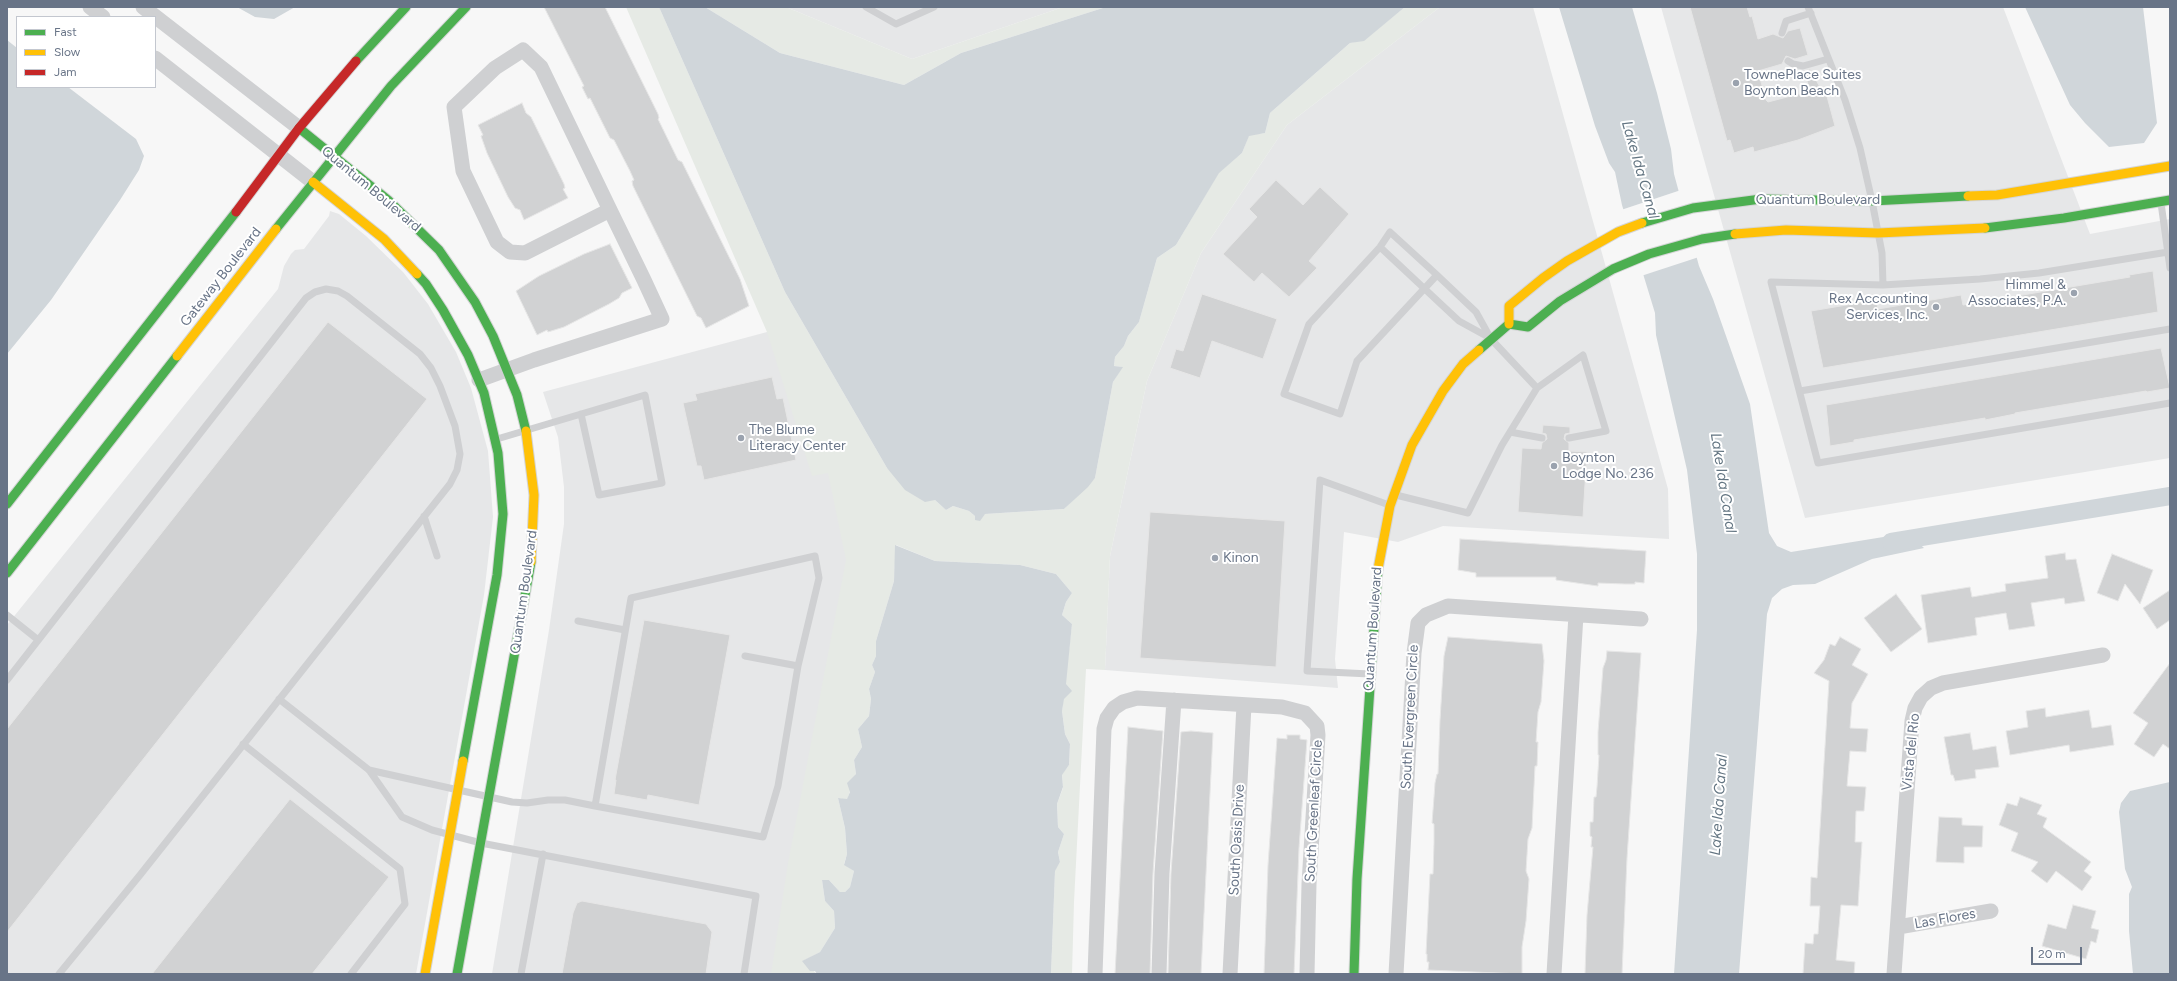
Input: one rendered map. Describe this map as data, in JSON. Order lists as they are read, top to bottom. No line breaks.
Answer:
{"streets":{"street":["Quantum Boulevard","Gateway Boulevard","South Evergreen Circle","Vista del Rio","South Greenleaf Circle","South Oasis Drive","Las Flores"]},"crossings":[["Quantum Boulevard","Gateway Boulevard"],["Vista del Rio","Las Flores"],["South Greenleaf Circle","South Oasis Drive"]],"water":["Lake Ida Canal"],"places":["TownePlace Suites Boynton Beach","Himmel & Associates, P.A.","Rex Accounting Services, Inc.","The Blume Literacy Center","Boynton Lodge No. 236","Kinon"],"legend":["Fast","Slow","Jam"],"scale_bar":"20 m"}
